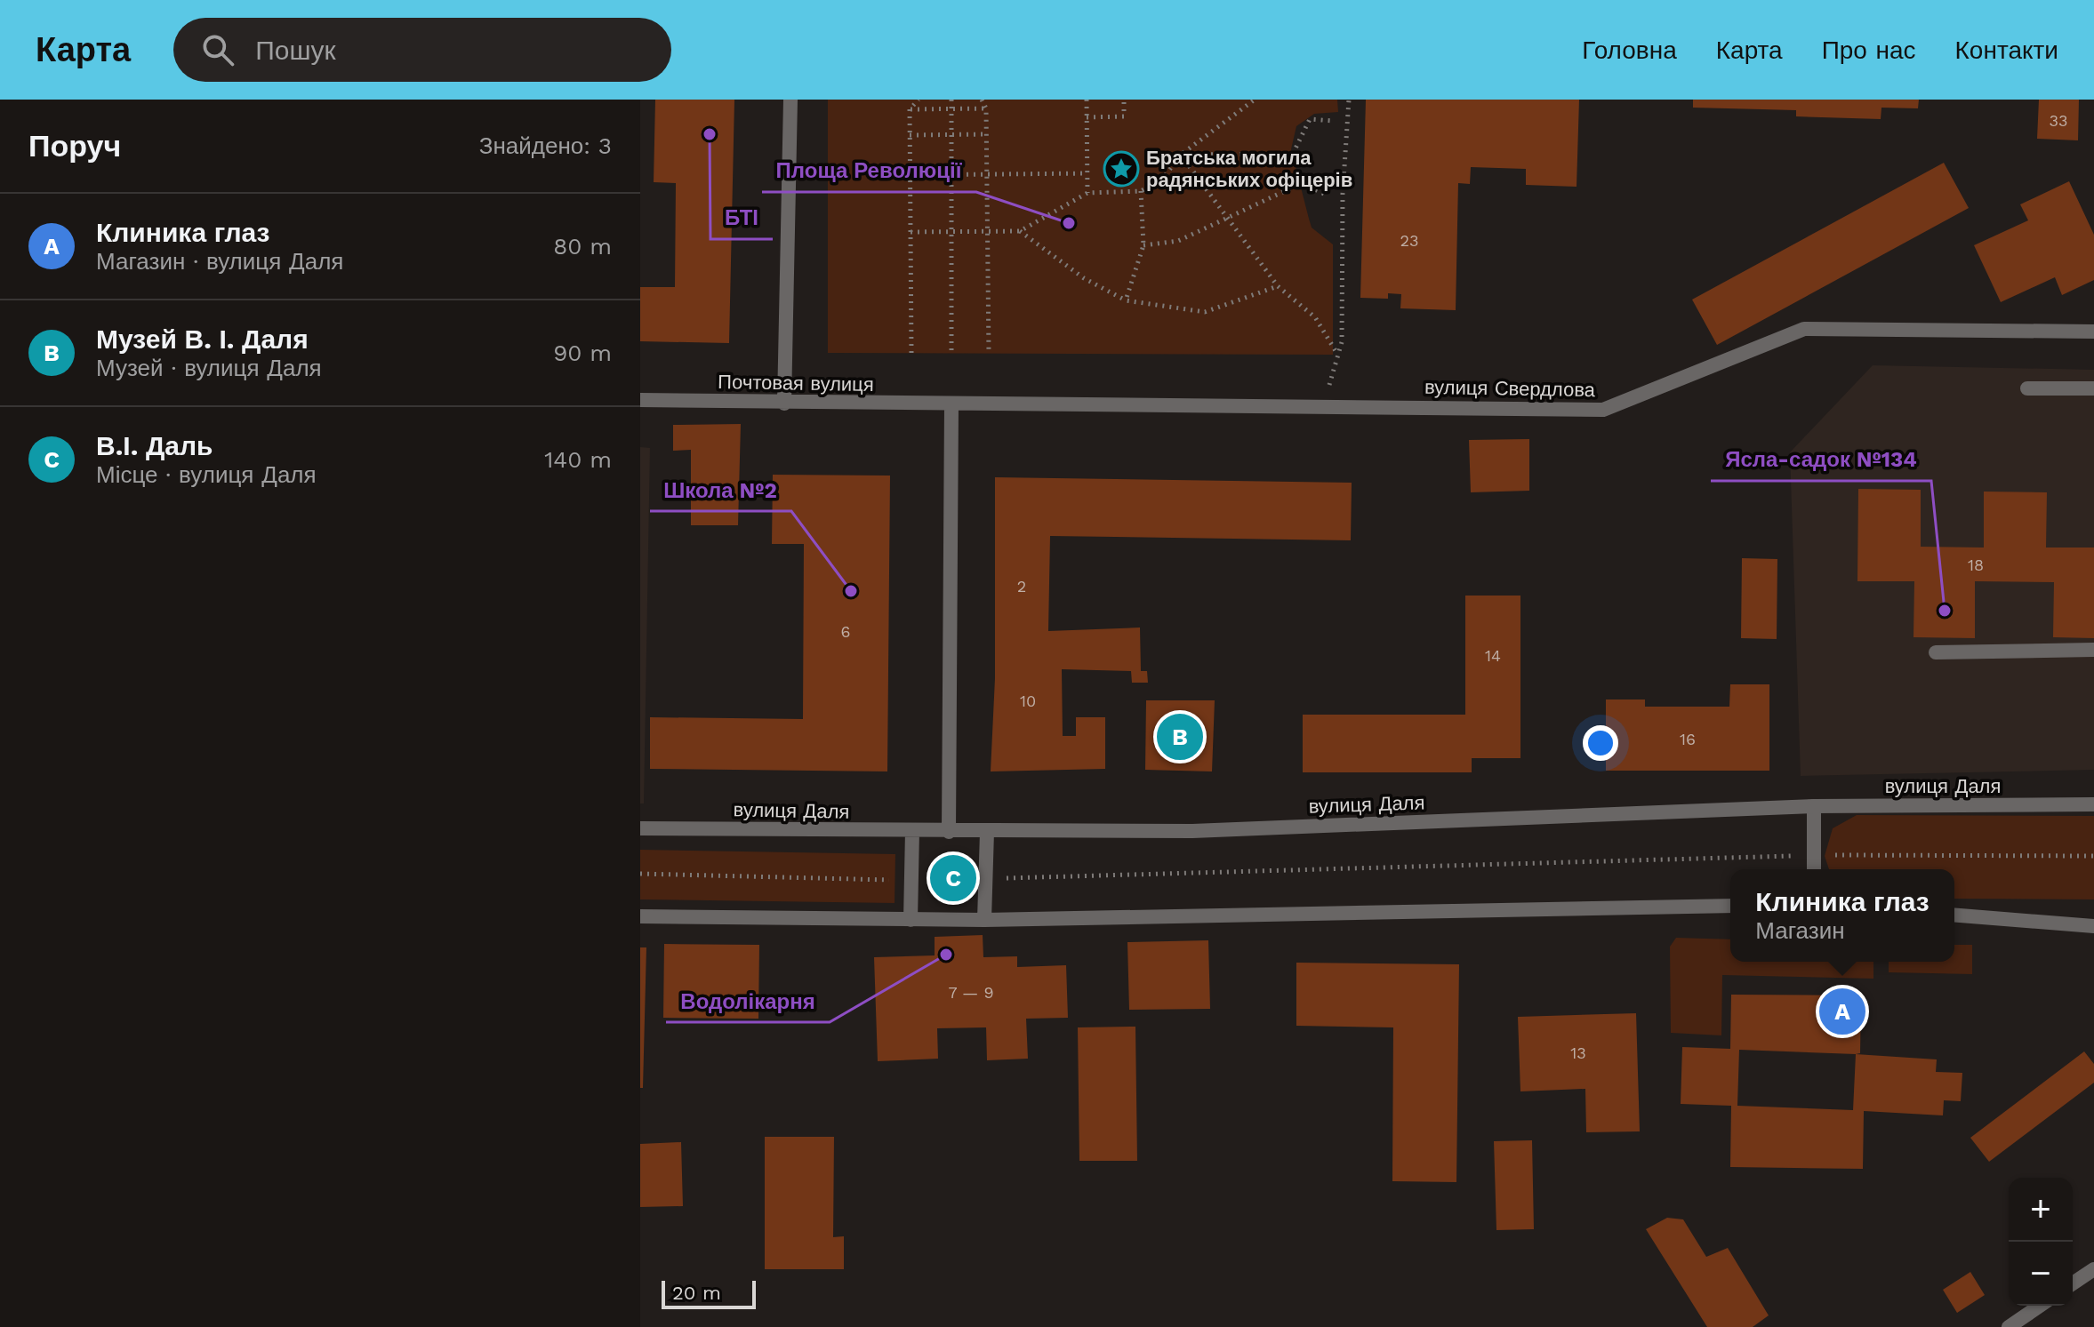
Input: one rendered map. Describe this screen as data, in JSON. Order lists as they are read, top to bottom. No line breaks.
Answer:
{"streets":{"street":["Почтовая вулиця","вулиця Свердлова","вулиця Даля"]},"crossings":[["Почтовая вулиця","вулиця Свердлова"]],"places":{"other":["БТІ","Площа Революції","Школа №2","Ясла-садок №134","Водолікарня"],"place":["Братська могила радянських офіцерів"]},"house_numbers":["33","23","18","2","6","14","10","16","7 — 9","13"],"scale_bar":"20 m","page":{"header":"Карта","search":"Пошук","nav":["Головна","Карта","Про нас","Контакти"],"heading":["Поруч","Знайдено: 3"],"list":[{"mark":"A","name":"Клиника глаз","note":"Магазин · вулиця Даля","value":"80 m"},{"mark":"B","name":"Музей В. І. Даля","note":"Музей · вулиця Даля","value":"90 m"},{"mark":"C","name":"В.І. Даль","note":"Місце · вулиця Даля","value":"140 m"}],"pins":["B","C","A"],"popup":["Клиника глаз","Магазин"],"map_buttons":["+","−"],"scale":"20 m"}}
